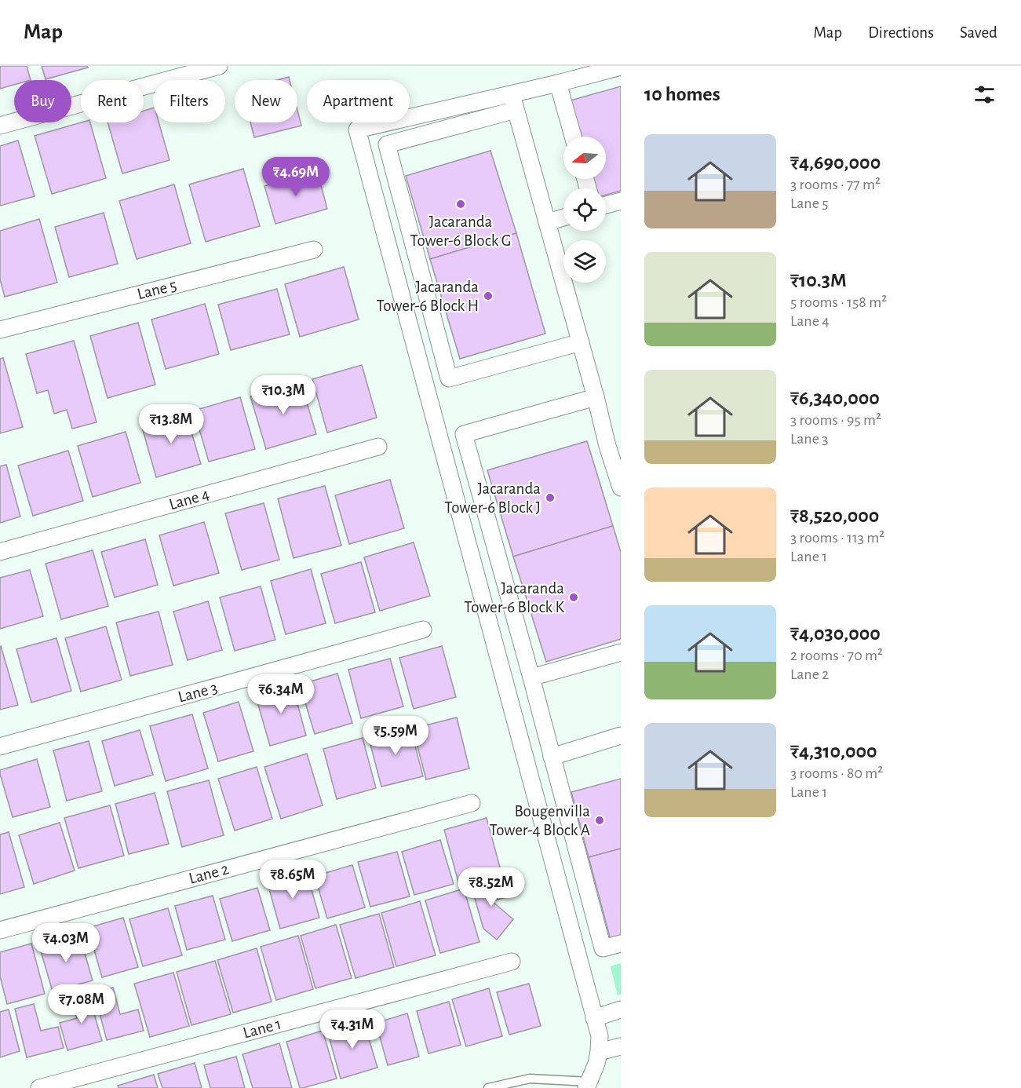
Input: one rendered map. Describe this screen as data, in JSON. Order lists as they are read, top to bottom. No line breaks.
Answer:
{"streets":{"street":["Lane 5","Lane 4","Lane 3","Lane 2","Lane 1"]},"places":["Jacaranda Tower-6 Block G","Jacaranda Tower-6 Block H","Jacaranda Tower-6 Block J","Jacaranda Tower-6 Block K","Bougenvilla Tower-4 Block A"],"north":"left","page":{"header":"Map","nav":["Map","Directions","Saved"],"heading":"10 homes","chip":["Buy","Rent","Filters","New","Apartment"],"list":[{"name":"₹4,690,000","note":"3 rooms · 77 m² · Lane 5"},{"name":"₹10.3M","note":"5 rooms · 158 m² · Lane 4"},{"name":"₹6,340,000","note":"3 rooms · 95 m² · Lane 3"},{"name":"₹8,520,000","note":"3 rooms · 113 m² · Lane 1"},{"name":"₹4,030,000","note":"2 rooms · 70 m² · Lane 2"},{"name":"₹4,310,000","note":"3 rooms · 80 m² · Lane 1"}],"price":["₹4.69M","₹10.3M","₹13.8M","₹6.34M","₹5.59M","₹8.65M","₹8.52M","₹4.03M","₹7.08M","₹4.31M"]}}
